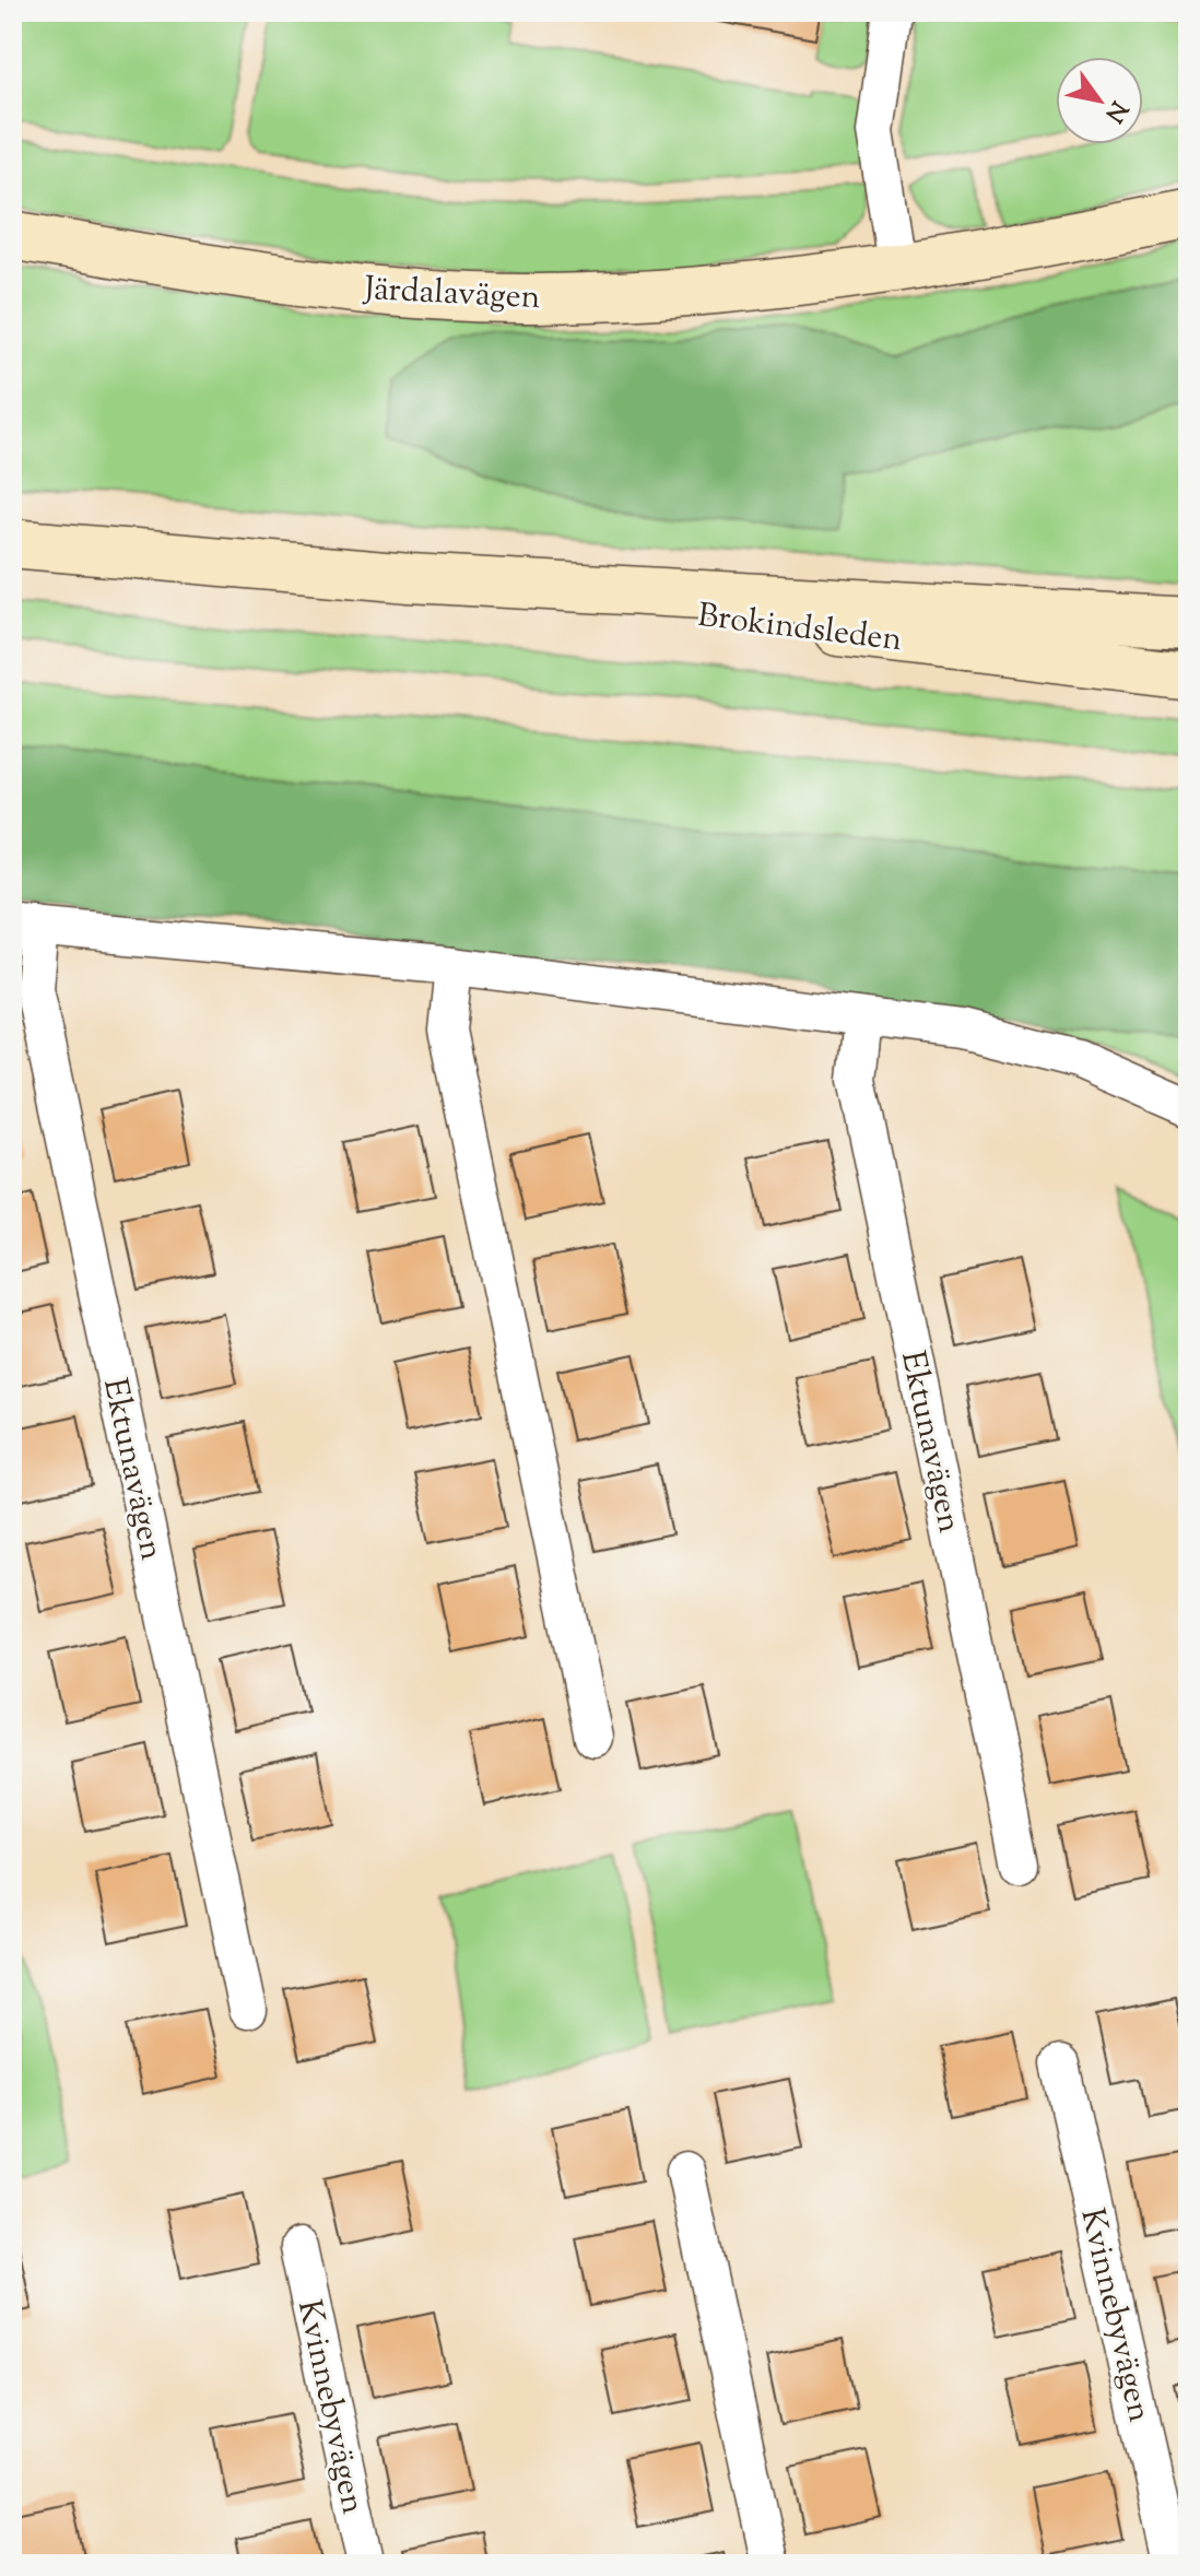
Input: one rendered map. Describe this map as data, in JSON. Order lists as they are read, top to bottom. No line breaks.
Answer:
{"streets":{"main road":["Järdalavägen","Brokindsleden"],"street":["Ektunavägen","Kvinnebyvägen"]},"north":"bottom right"}
